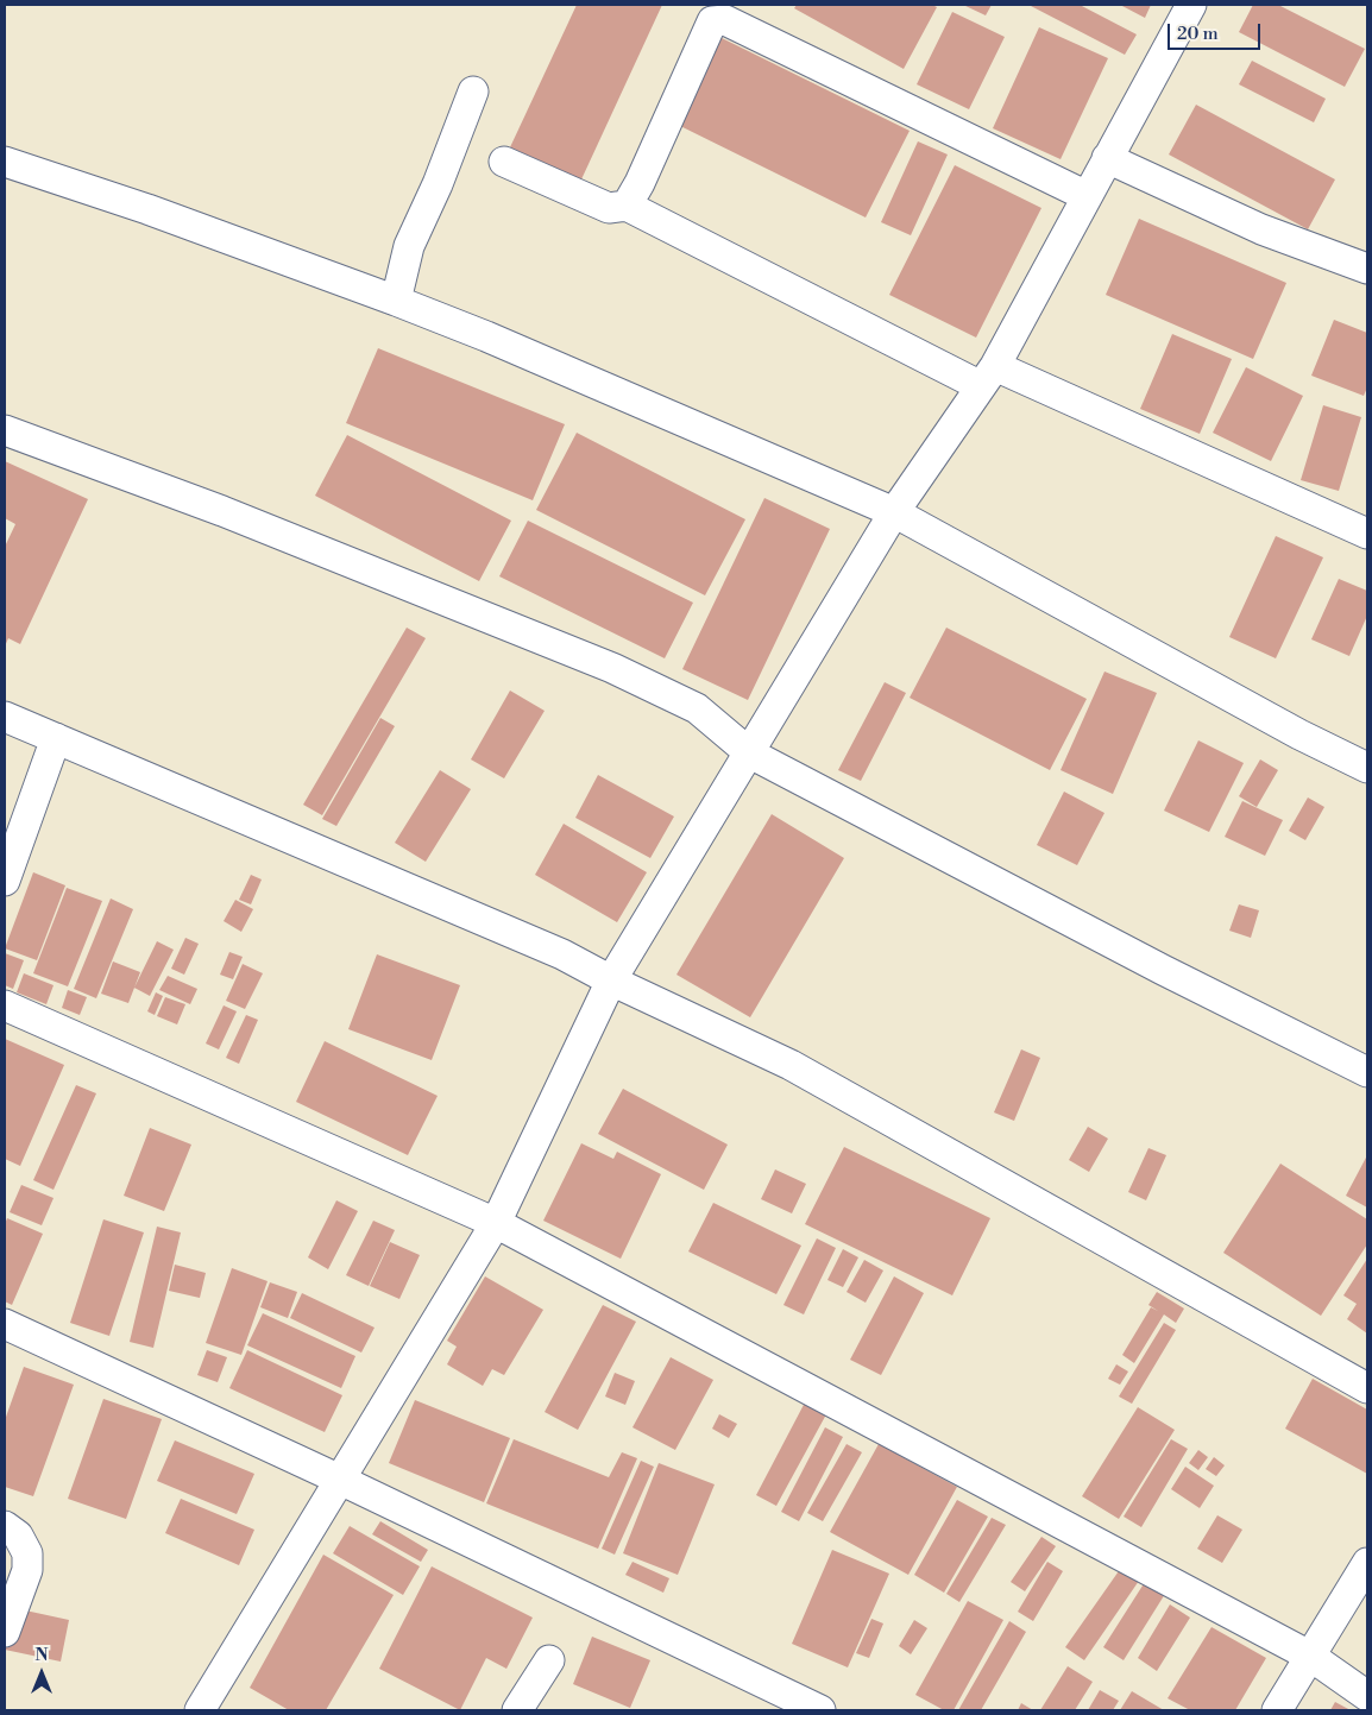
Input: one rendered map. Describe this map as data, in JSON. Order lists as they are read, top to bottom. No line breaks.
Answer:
{"scale_bar":"20 m","north":"top"}
